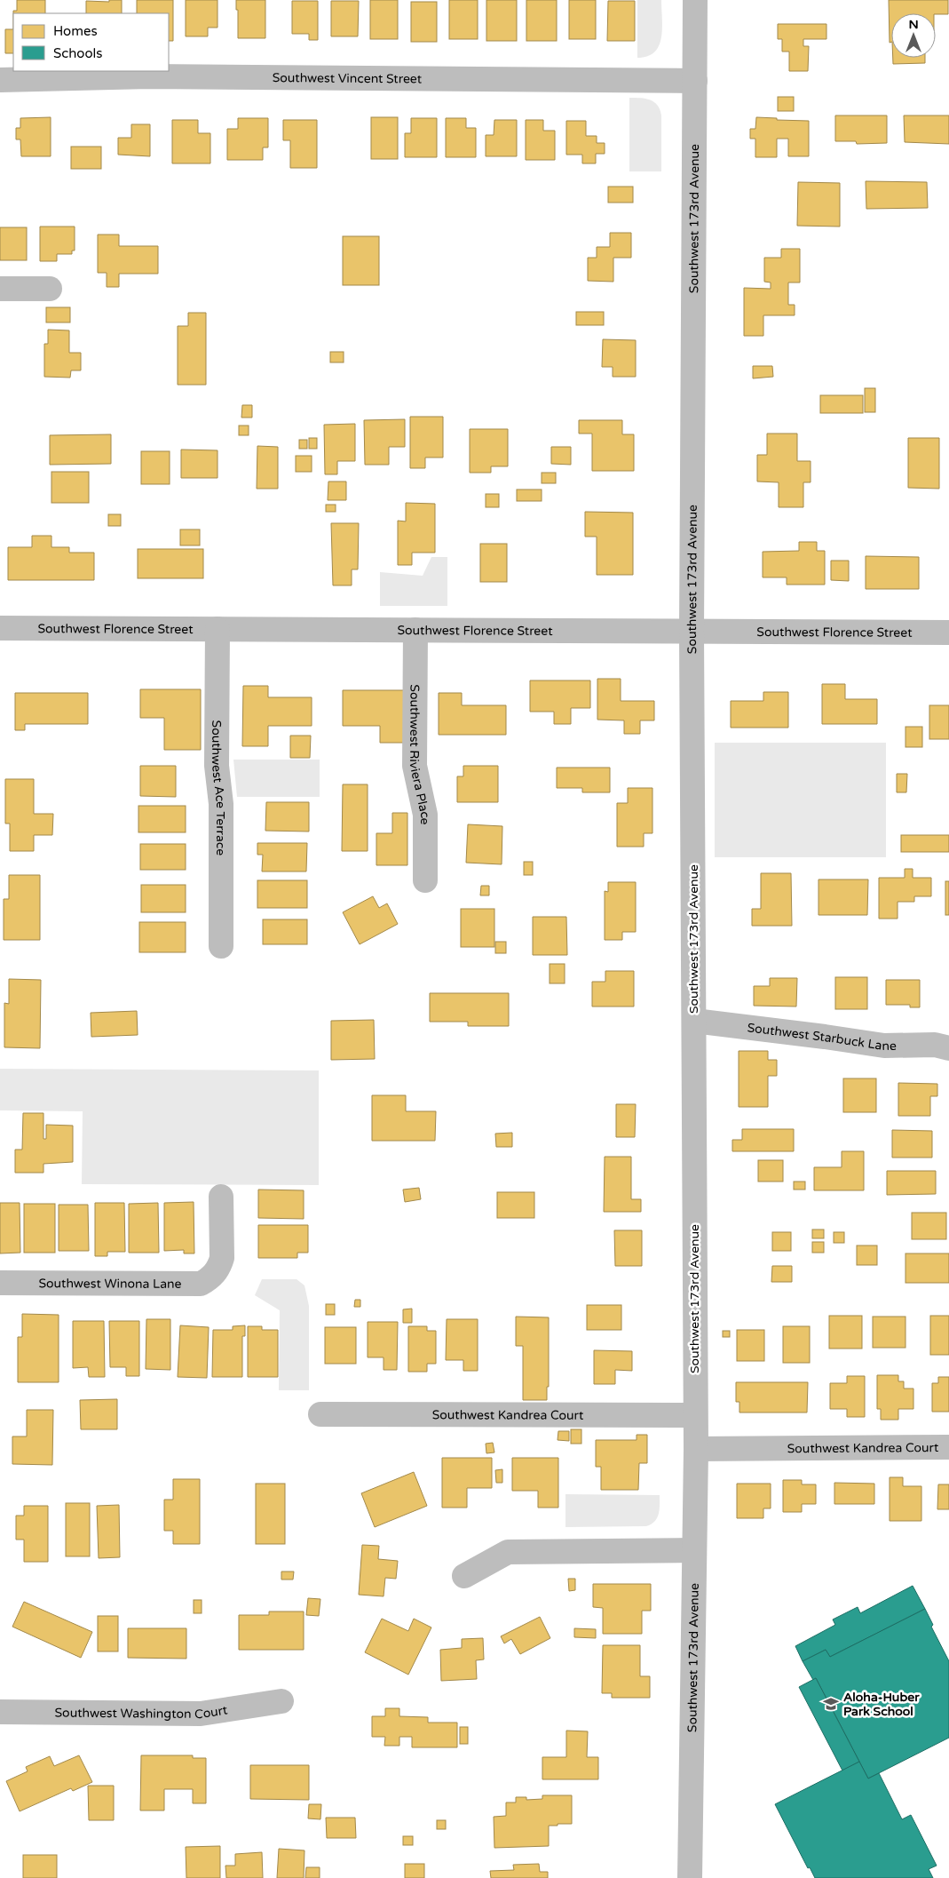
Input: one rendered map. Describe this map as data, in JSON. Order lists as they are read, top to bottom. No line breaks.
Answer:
{"streets":{"street":["Southwest Vincent Street","Southwest 173rd Avenue","Southwest Florence Street","Southwest Riviera Place","Southwest Ace Terrace","Southwest Starbuck Lane","Southwest Winona Lane","Southwest Kandrea Court","Southwest Washington Court"]},"crossings":[["Southwest Vincent Street","Southwest 173rd Avenue"],["Southwest 173rd Avenue","Southwest Florence Street"],["Southwest 173rd Avenue","Southwest Starbuck Lane"],["Southwest 173rd Avenue","Southwest Kandrea Court"],["Southwest Florence Street","Southwest Riviera Place"],["Southwest Florence Street","Southwest Ace Terrace"]],"places":{"school or university":["Aloha-Huber Park School"]},"legend":["Homes","Schools"],"north":"top"}
